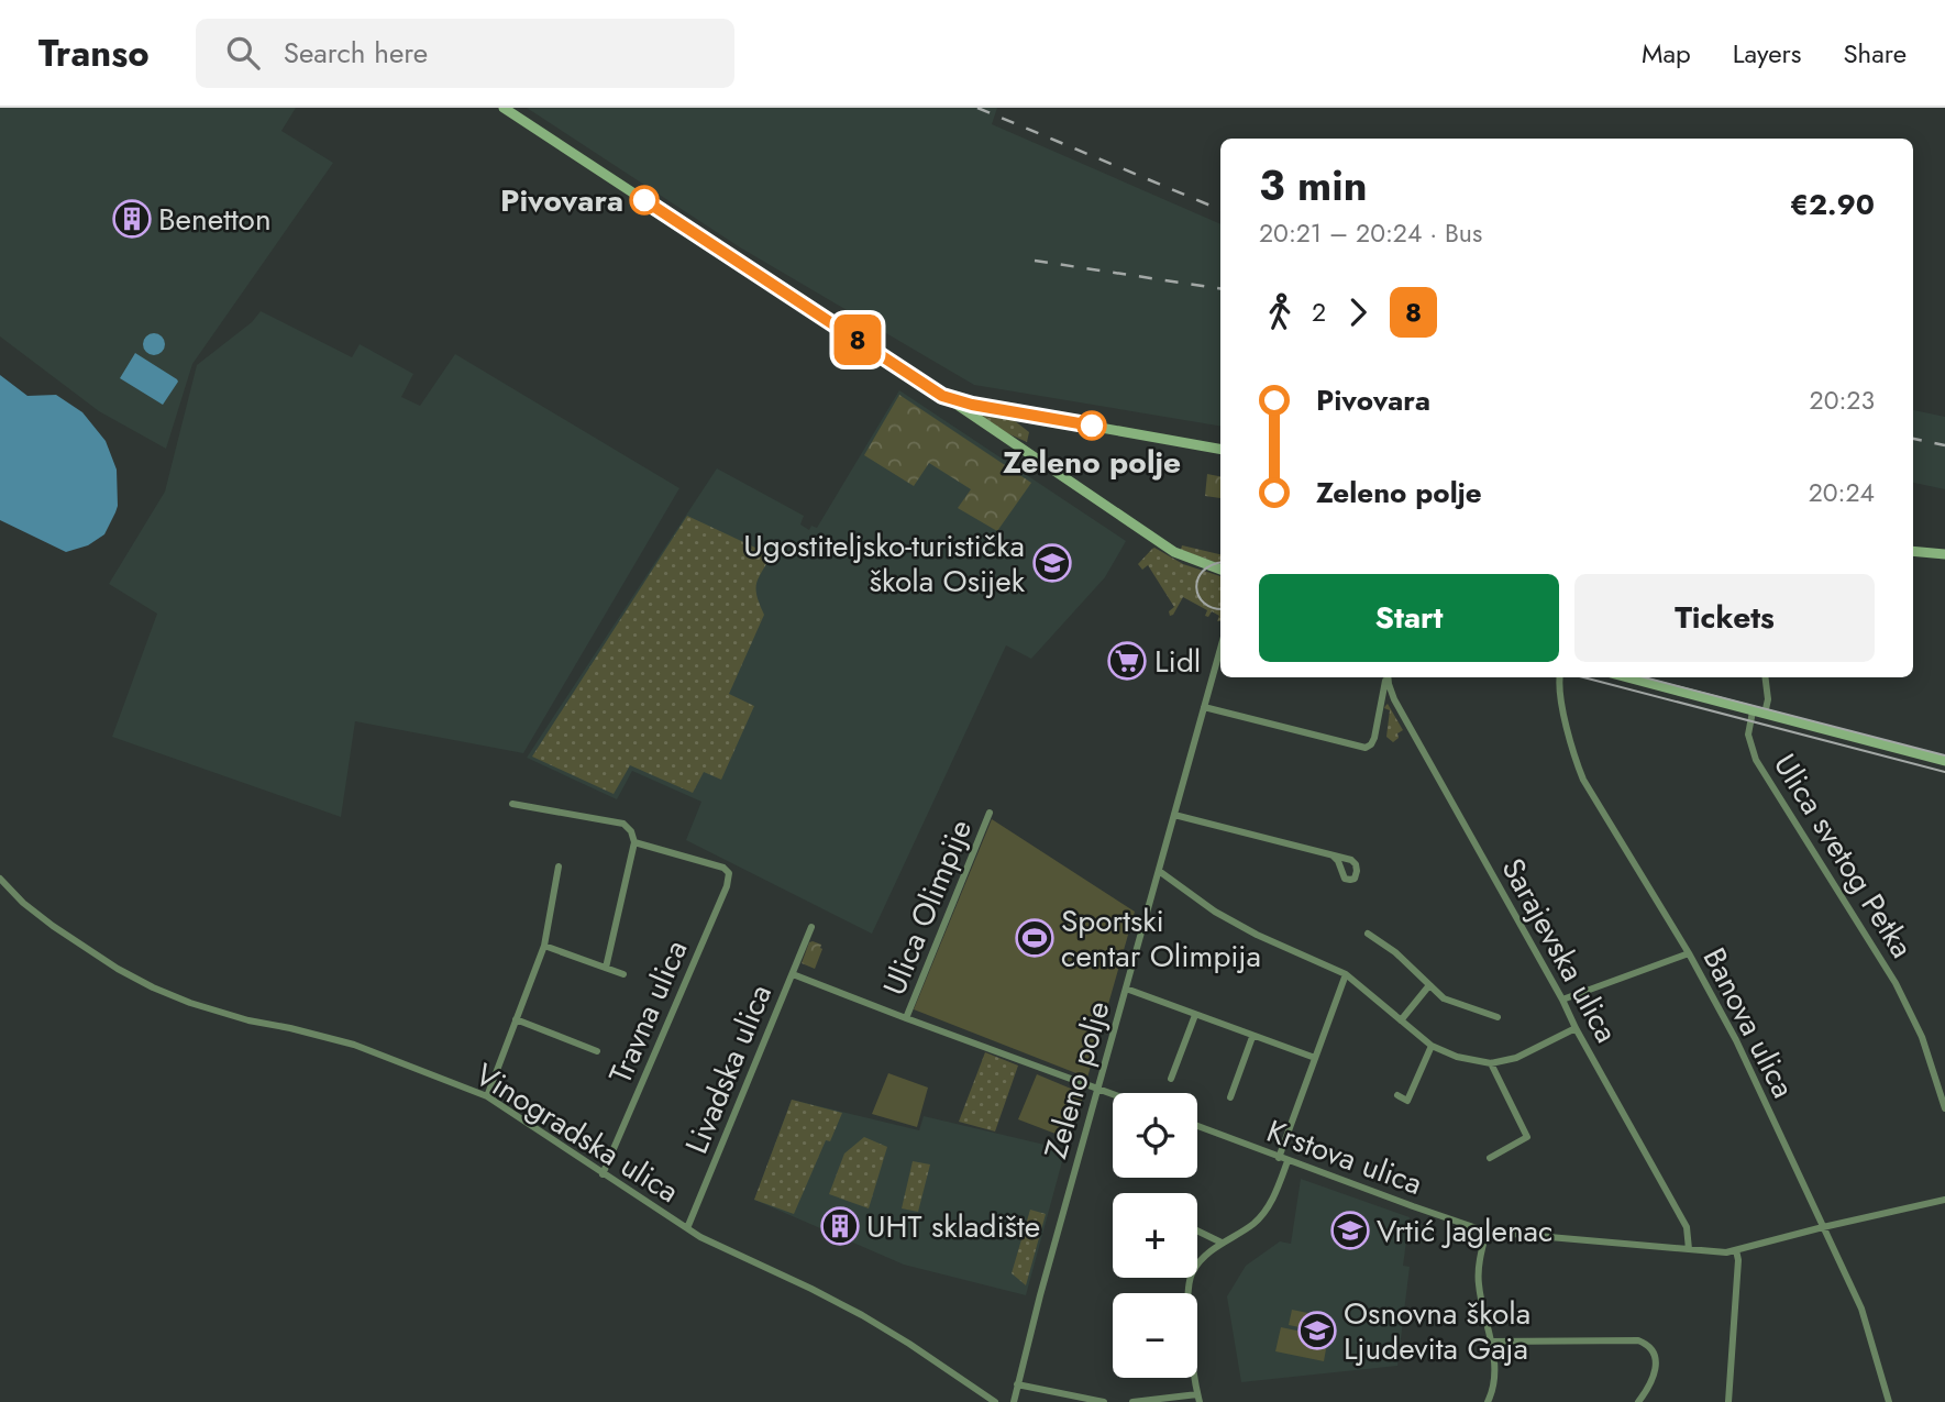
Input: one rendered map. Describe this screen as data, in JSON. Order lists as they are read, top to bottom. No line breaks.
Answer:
{"streets":{"street":["Ulica svetog Petka","Ulica Olimpije","Sarajevska ulica","Travna ulica","Banova ulica","Livadska ulica","Zeleno polje","Vinogradska ulica","Krstova ulica"]},"crossings":[["Ulica Olimpije","Livadska ulica"],["Ulica Olimpije","Zeleno polje"],["Sarajevska ulica","Krstova ulica"],["Travna ulica","Vinogradska ulica"],["Banova ulica","Krstova ulica"],["Livadska ulica","Vinogradska ulica"]],"places":{"other":["Pivovara","Zeleno polje"],"building":["Benetton","UHT skladište"],"school or university":["Ugostiteljsko-turistička škola Osijek","Vrtić Jaglenac","Osnovna škola Ljudevita Gaja"],"supermarket":["Lidl"],"sports":["Sportski centar Olimpija"]},"lines":["bus line 8"],"page":{"header":"Transo","search":"Search here","nav":["Map","Layers","Share"],"on_map":"8","heading":["3 min","20:21 – 20:24 · Bus","€2.90"],"legs":["2","8"],"list":[{"name":"Pivovara","value":"20:23"},{"name":"Zeleno polje","value":"20:24"}],"buttons":["Start","Tickets"],"map_buttons":["+","−"]}}
